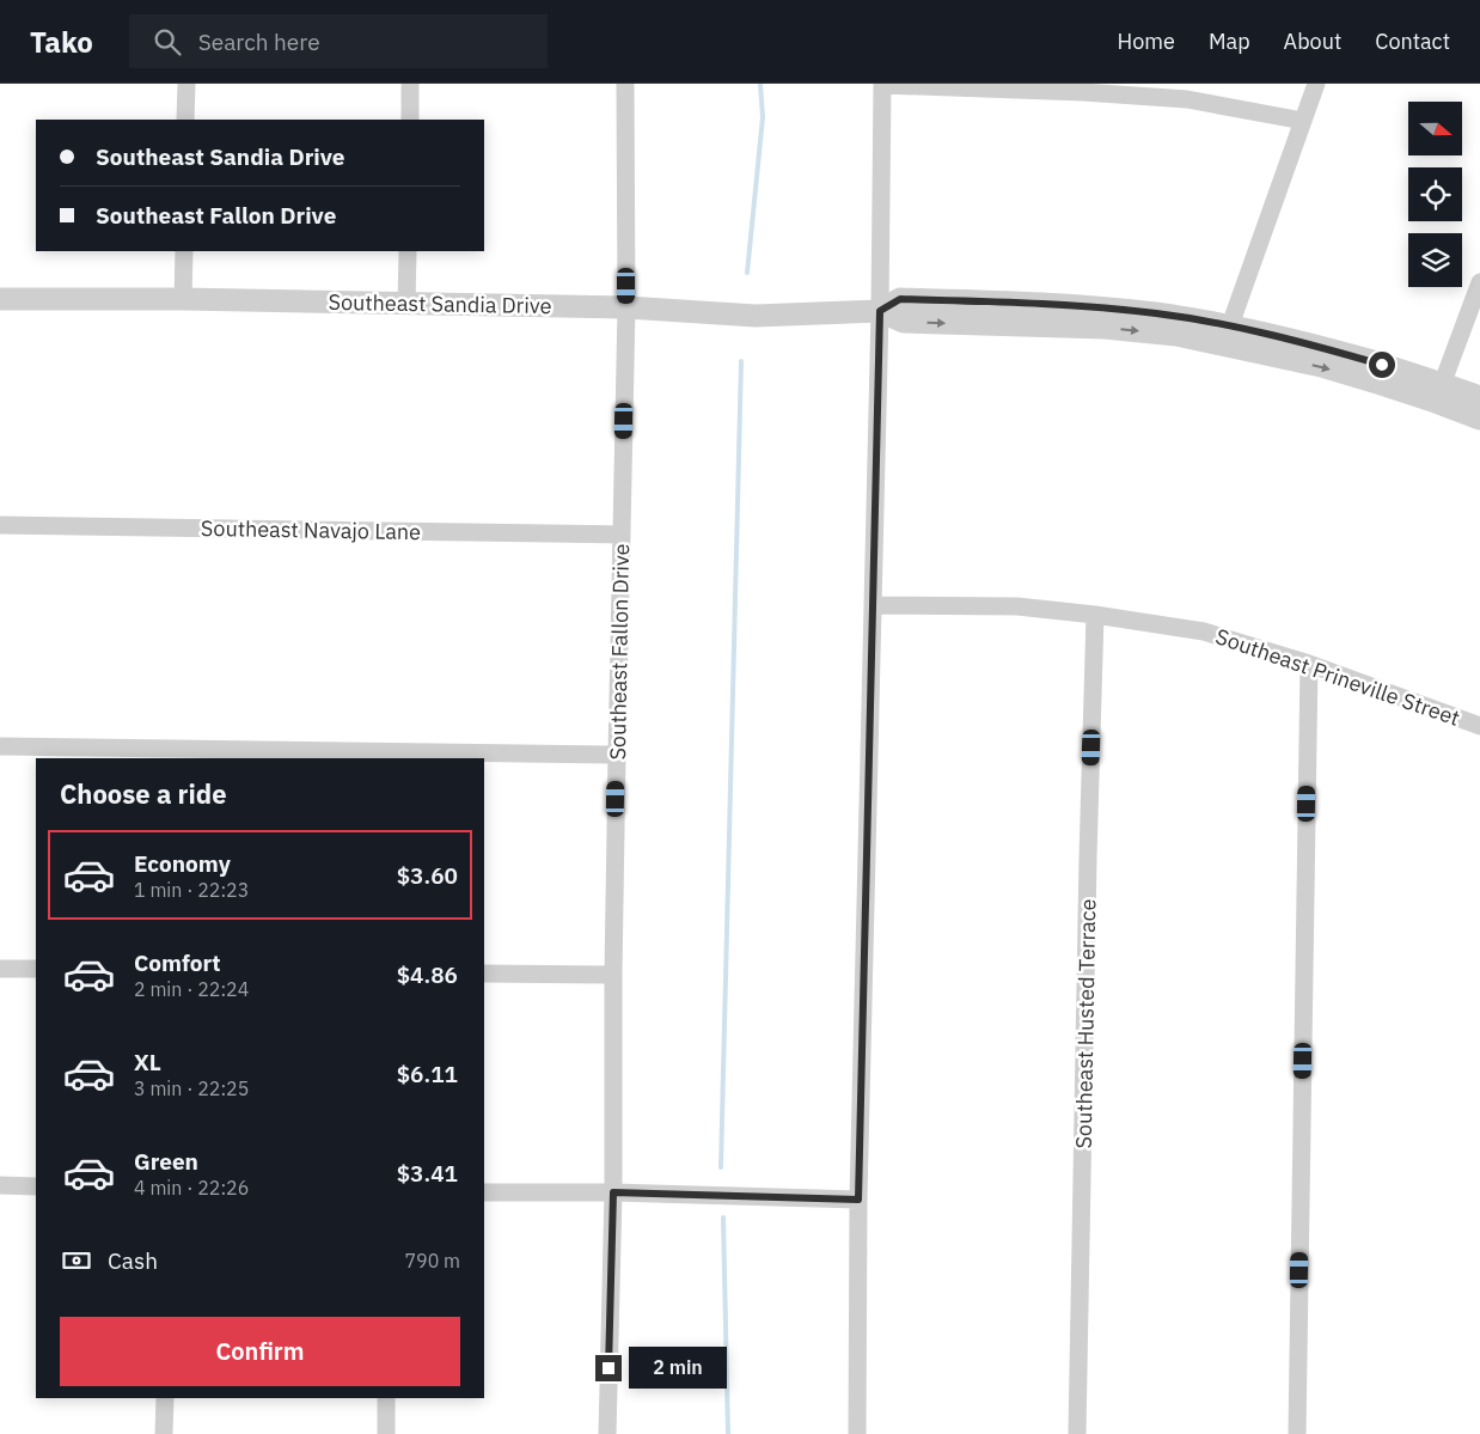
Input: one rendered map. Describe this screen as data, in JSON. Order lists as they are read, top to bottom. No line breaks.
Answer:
{"streets":{"street":["Southeast Sandia Drive","Southeast Navajo Lane","Southeast Fallon Drive","Southeast Prineville Street","Southeast Husted Terrace"]},"crossings":[["Southeast Sandia Drive","Southeast Fallon Drive"],["Southeast Navajo Lane","Southeast Fallon Drive"],["Southeast Prineville Street","Southeast Husted Terrace"]],"north":"right","page":{"header":"Tako","search":"Search here","nav":["Home","Map","About","Contact"],"banner":["Southeast Sandia Drive","Southeast Fallon Drive"],"heading":"Choose a ride","list":[{"name":"Economy","note":"1 min · 22:23","value":"$3.60"},{"name":"Comfort","note":"2 min · 22:24","value":"$4.86"},{"name":"XL","note":"3 min · 22:25","value":"$6.11"},{"name":"Green","note":"4 min · 22:26","value":"$3.41"}],"pay":["Cash","790 m"],"buttons":"Confirm","bubble":"2 min"}}
